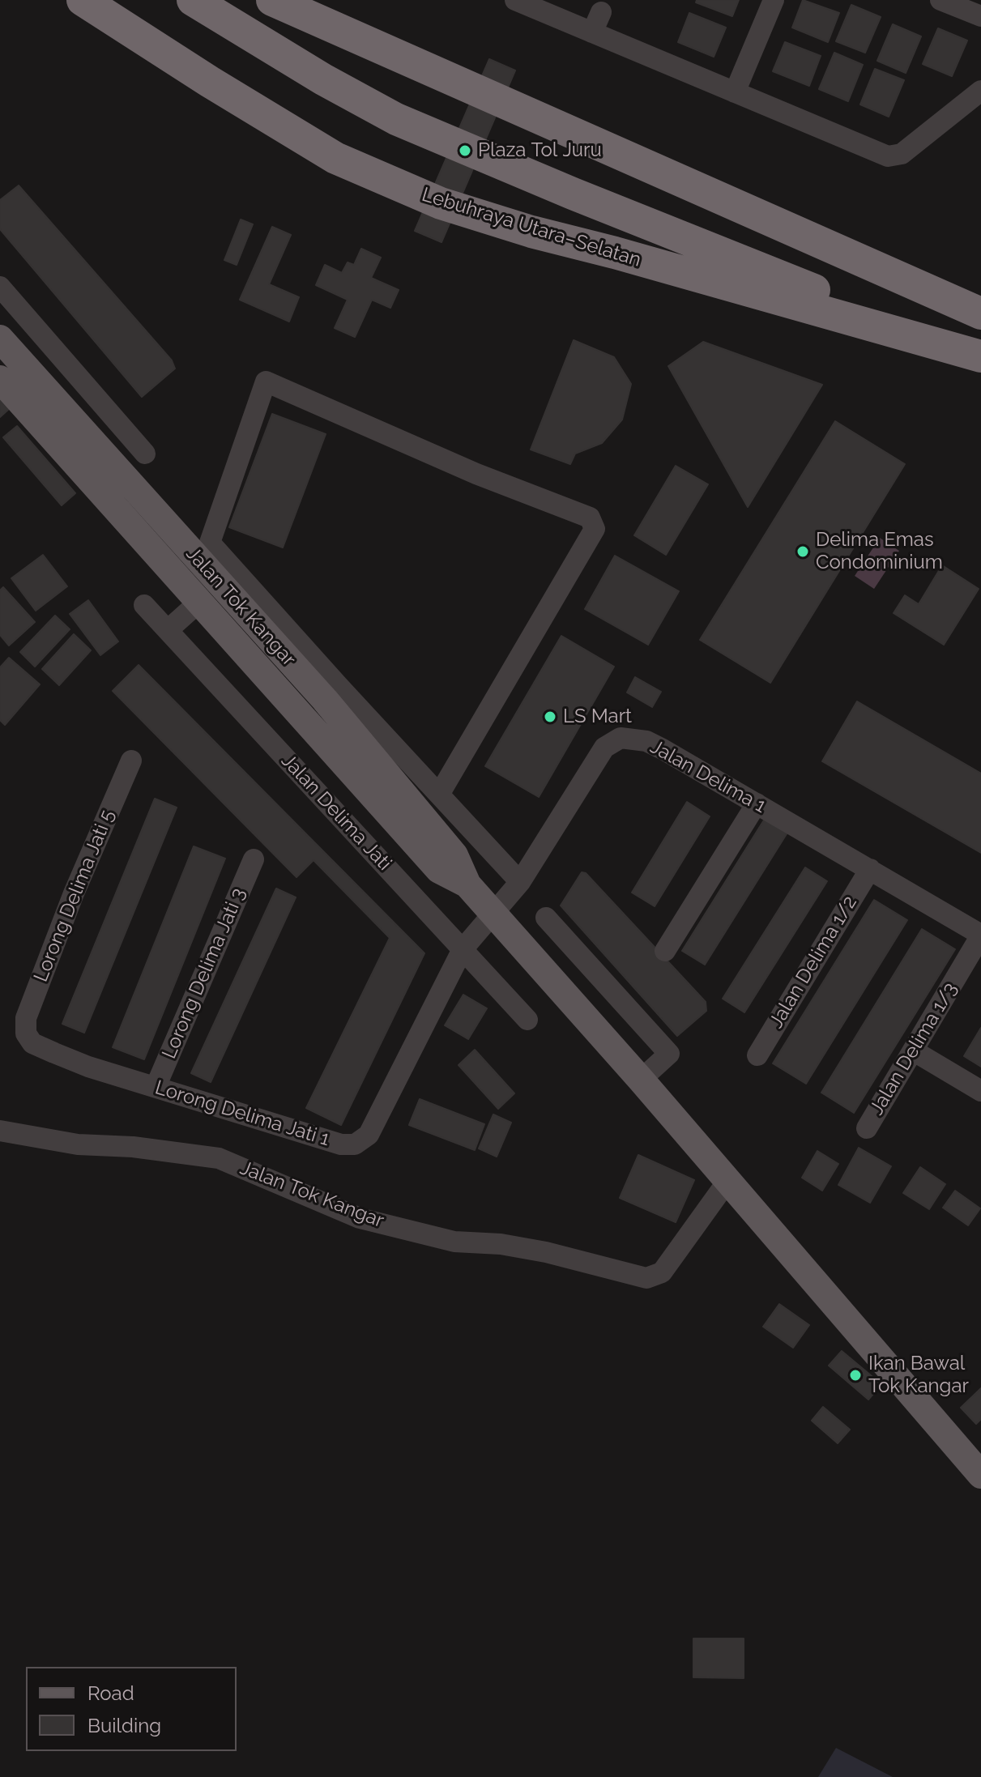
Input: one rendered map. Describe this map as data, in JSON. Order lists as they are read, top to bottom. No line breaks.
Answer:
{"streets":{"highway":["Lebuhraya Utara–Selatan"],"main road":["Jalan Tok Kangar"],"street":["Jalan Delima 1","Jalan Delima Jati","Lorong Delima Jati 5","Jalan Delima 1/2","Lorong Delima Jati 3","Jalan Delima 1/3","Lorong Delima Jati 1"]},"crossings":[["Jalan Tok Kangar","Jalan Delima 1"],["Jalan Tok Kangar","Lorong Delima Jati 1"],["Jalan Delima 1","Jalan Delima 1/2"],["Jalan Delima 1","Jalan Delima 1/3"],["Jalan Delima 1","Lorong Delima Jati 1"],["Jalan Delima Jati","Lorong Delima Jati 1"],["Lorong Delima Jati 5","Lorong Delima Jati 1"],["Lorong Delima Jati 3","Lorong Delima Jati 1"]],"places":["Plaza Tol Juru","Delima Emas Condominium","LS Mart","Ikan Bawal Tok Kangar"],"legend":["Road","Building"]}
